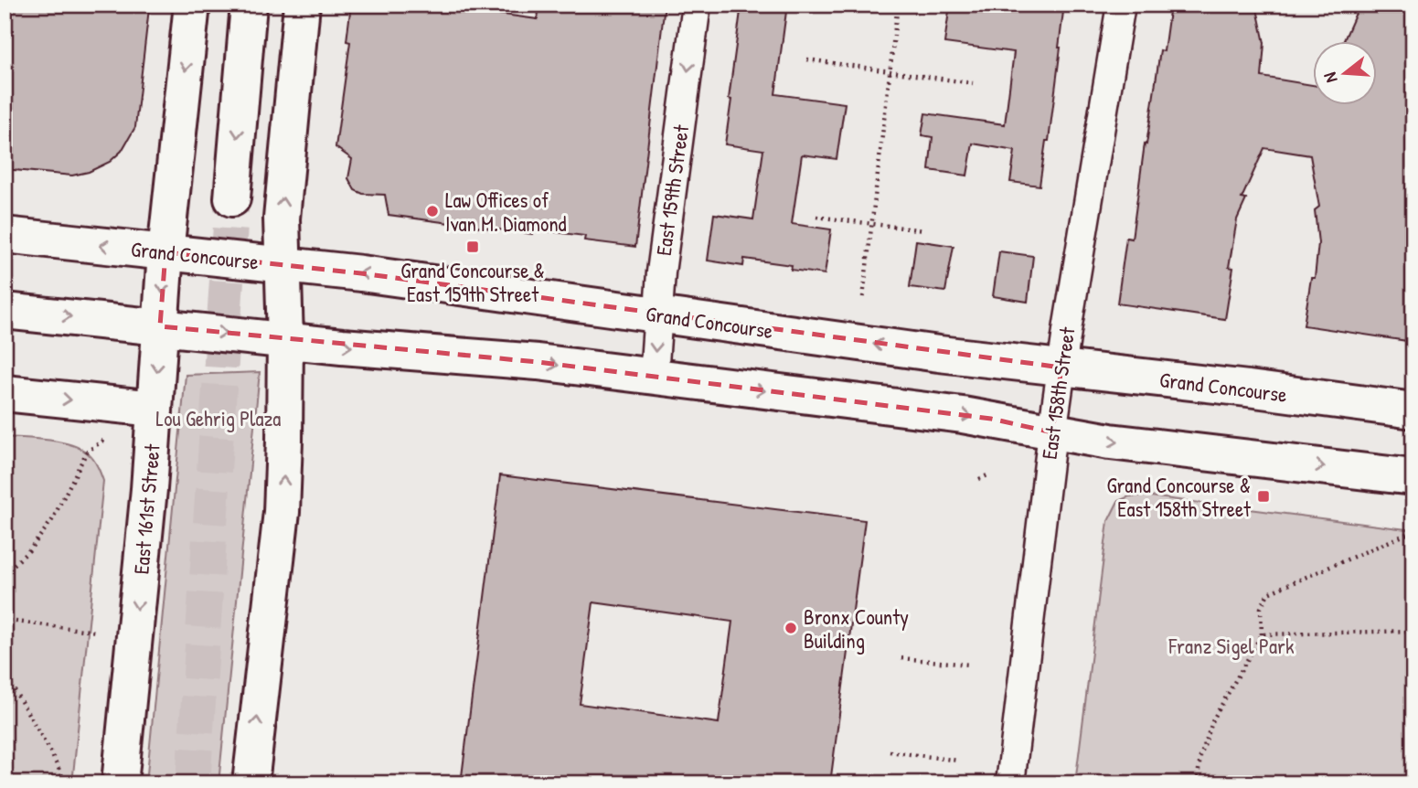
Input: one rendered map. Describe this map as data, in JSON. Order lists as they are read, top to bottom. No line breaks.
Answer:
{"streets":{"main road":["Grand Concourse","East 161st Street"],"street":["East 159th Street","East 158th Street"]},"crossings":[["East 159th Street","Grand Concourse"],["Grand Concourse","East 158th Street"],["Grand Concourse","East 161st Street"]],"one_way":["East 159th Street"],"parks":["Lou Gehrig Plaza","Franz Sigel Park"],"places":{"other":["Law Offices of Ivan M. Diamond","Bronx County Building"],"transit":["Grand Concourse & East 159th Street","Grand Concourse & East 158th Street"]},"north":"left"}
